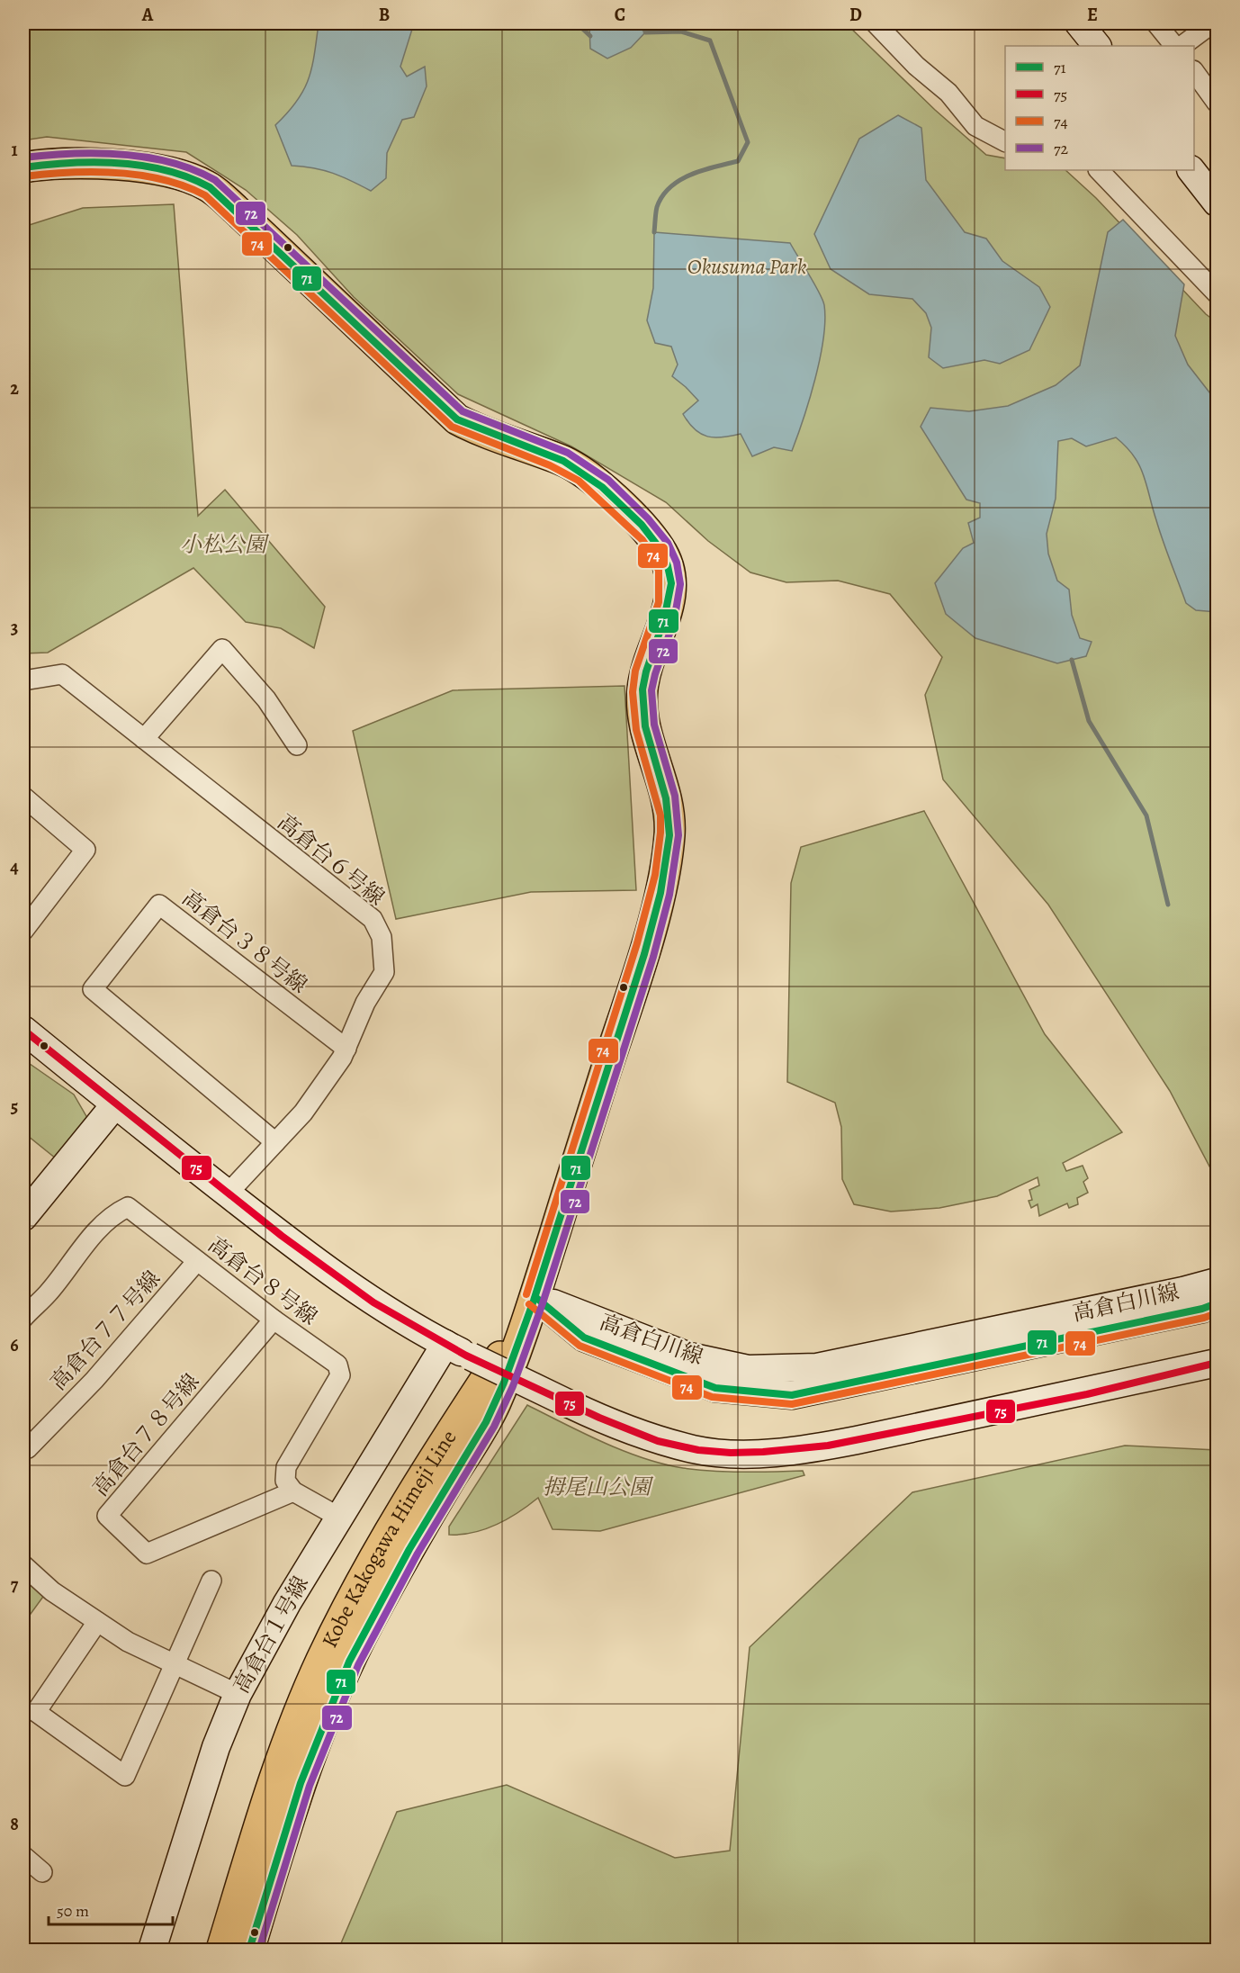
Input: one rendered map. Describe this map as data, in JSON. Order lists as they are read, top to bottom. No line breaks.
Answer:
{"streets":{"main road":["Kobe Kakogawa Himeji Line"],"street":["高倉台６号線","高倉台３８号線","高倉台８号線","高倉白川線","高倉台７７号線","高倉台７８号線","高倉台１号線"]},"crossings":[["高倉台６号線","高倉台３８号線"],["高倉台８号線","高倉台７７号線"],["高倉台８号線","高倉台７８号線"],["高倉白川線","Kobe Kakogawa Himeji Line"]],"parks":["Okusuma Park","小松公園","拇尾山公園"],"lines":["transit line 72","transit line 71","transit line 74","transit line 75"],"legend":["71","75","74","72"],"scale_bar":"50 m","grid":{"columns":["A","B","C","D","E"],"rows":["1","2","3","4","5","6","7","8"]}}
